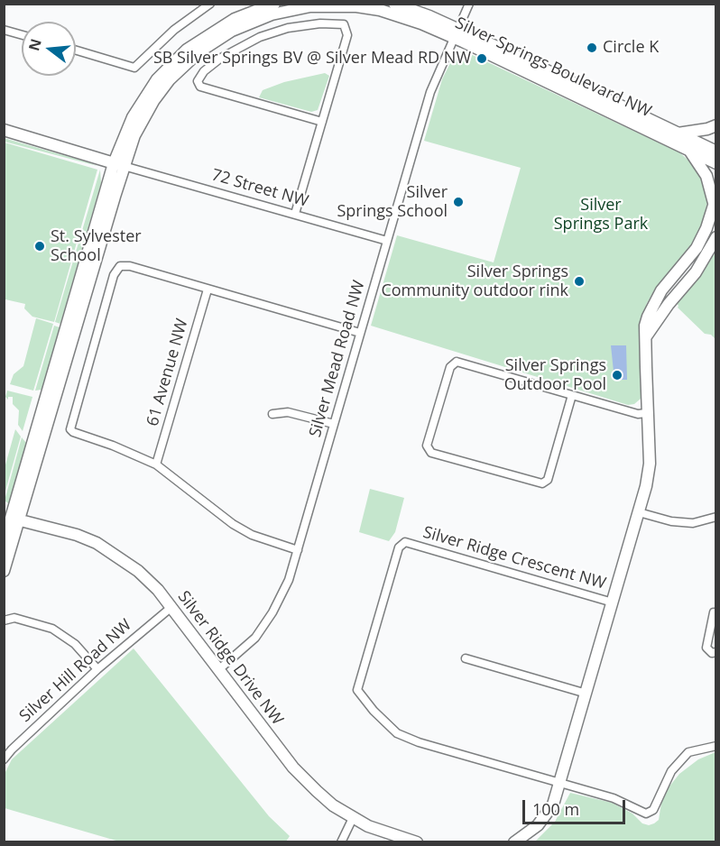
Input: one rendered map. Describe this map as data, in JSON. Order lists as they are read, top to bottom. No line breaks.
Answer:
{"streets":{"street":["Silver Springs Boulevard NW","72 Street NW","Silver Mead Road NW","61 Avenue NW","Silver Ridge Crescent NW","Silver Ridge Drive NW","Silver Hill Road NW"]},"crossings":[["Silver Springs Boulevard NW","72 Street NW"],["Silver Springs Boulevard NW","Silver Mead Road NW"],["Silver Springs Boulevard NW","Silver Ridge Drive NW"],["72 Street NW","Silver Mead Road NW"],["Silver Mead Road NW","Silver Ridge Drive NW"],["Silver Ridge Drive NW","Silver Hill Road NW"]],"parks":["Silver Springs Park"],"places":["Circle K","SB Silver Springs BV @ Silver Mead RD NW","Silver Springs School","St. Sylvester School","Silver Springs Community outdoor rink","Silver Springs Outdoor Pool"],"scale_bar":"100 m","north":"left"}
